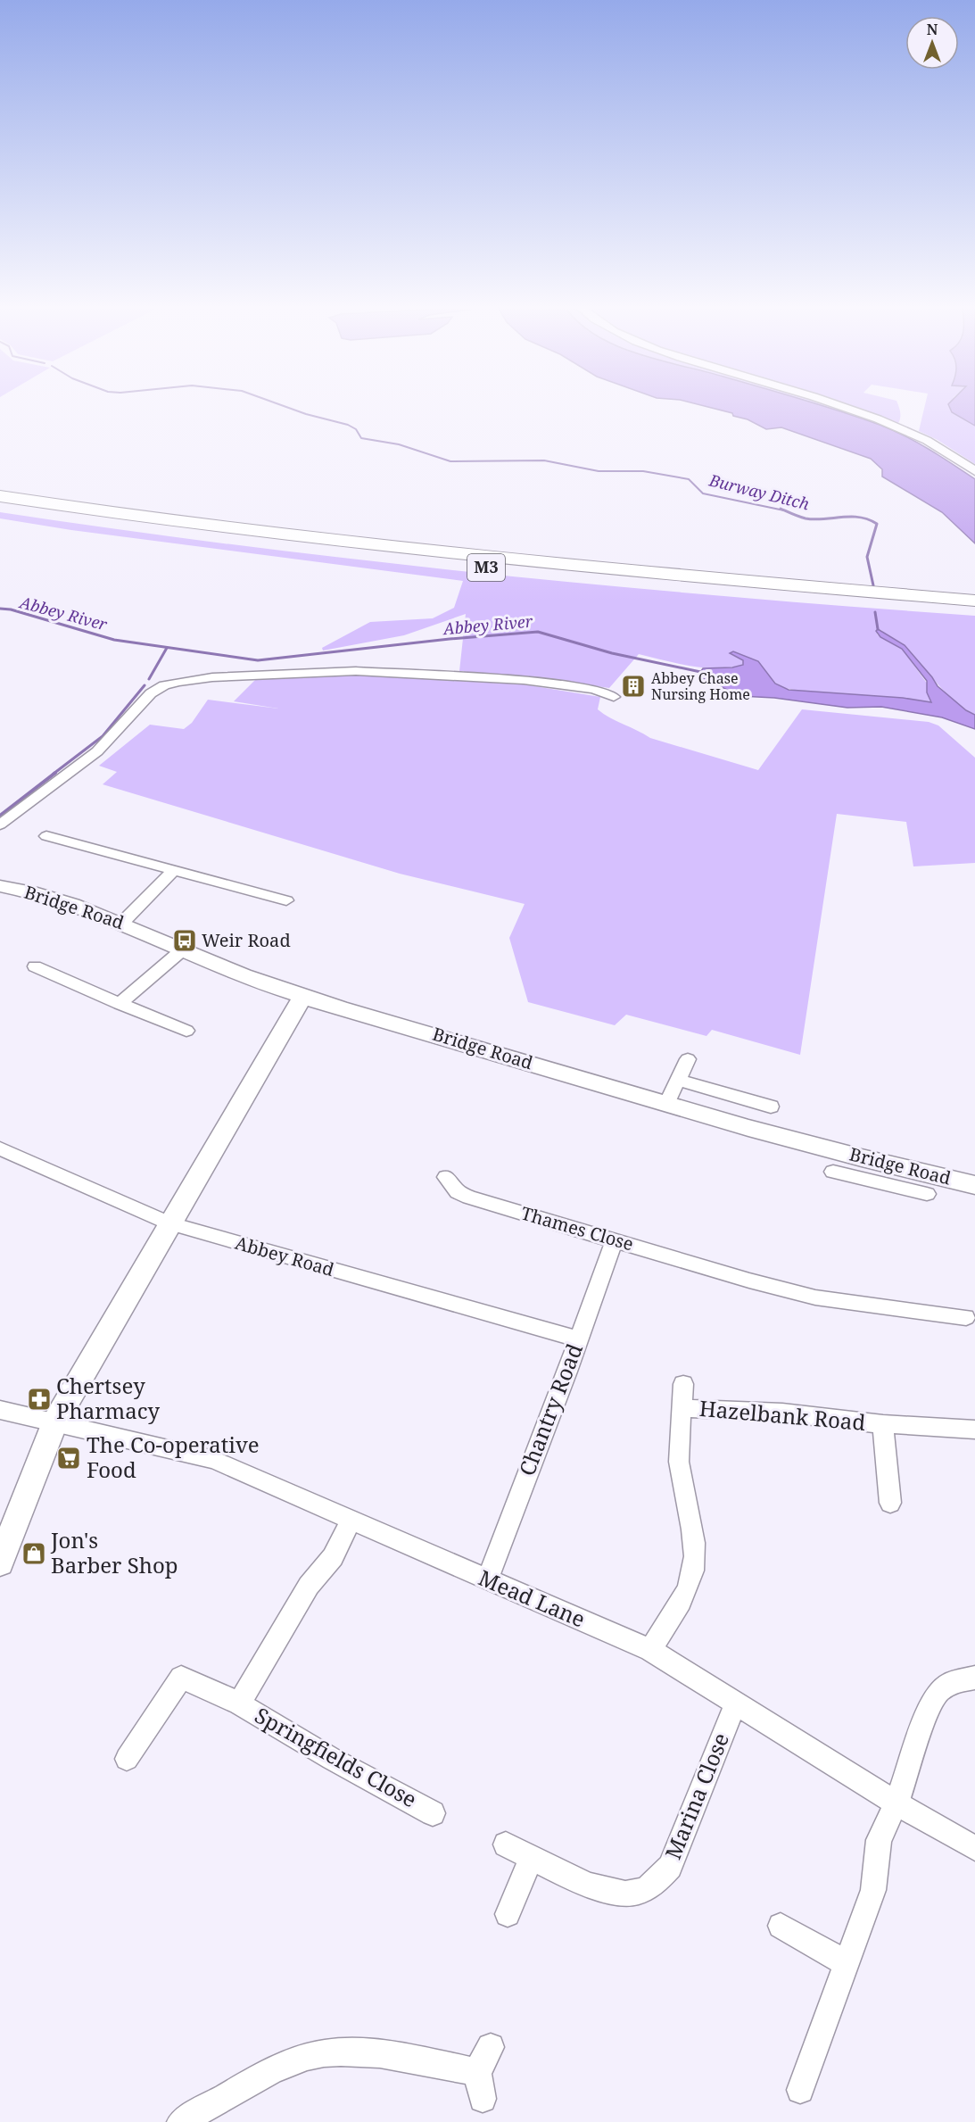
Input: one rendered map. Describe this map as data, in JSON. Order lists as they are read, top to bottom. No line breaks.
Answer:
{"streets":{"highway":["M3"],"main road":["Bridge Road"],"street":["Thames Close","Abbey Road","Chantry Road","Hazelbank Road","Mead Lane","Springfields Close","Marina Close"]},"crossings":[["Thames Close","Chantry Road"],["Abbey Road","Chantry Road"],["Chantry Road","Mead Lane"],["Hazelbank Road","Mead Lane"],["Mead Lane","Springfields Close"],["Mead Lane","Marina Close"]],"water":["Burway Ditch","Abbey River"],"places":{"building":["Abbey Chase Nursing Home"],"bus stop":["Weir Road"],"pharmacy":["Chertsey Pharmacy"],"supermarket":["The Co-operative Food"],"shop":["Jon's Barber Shop"]},"north":"top"}
